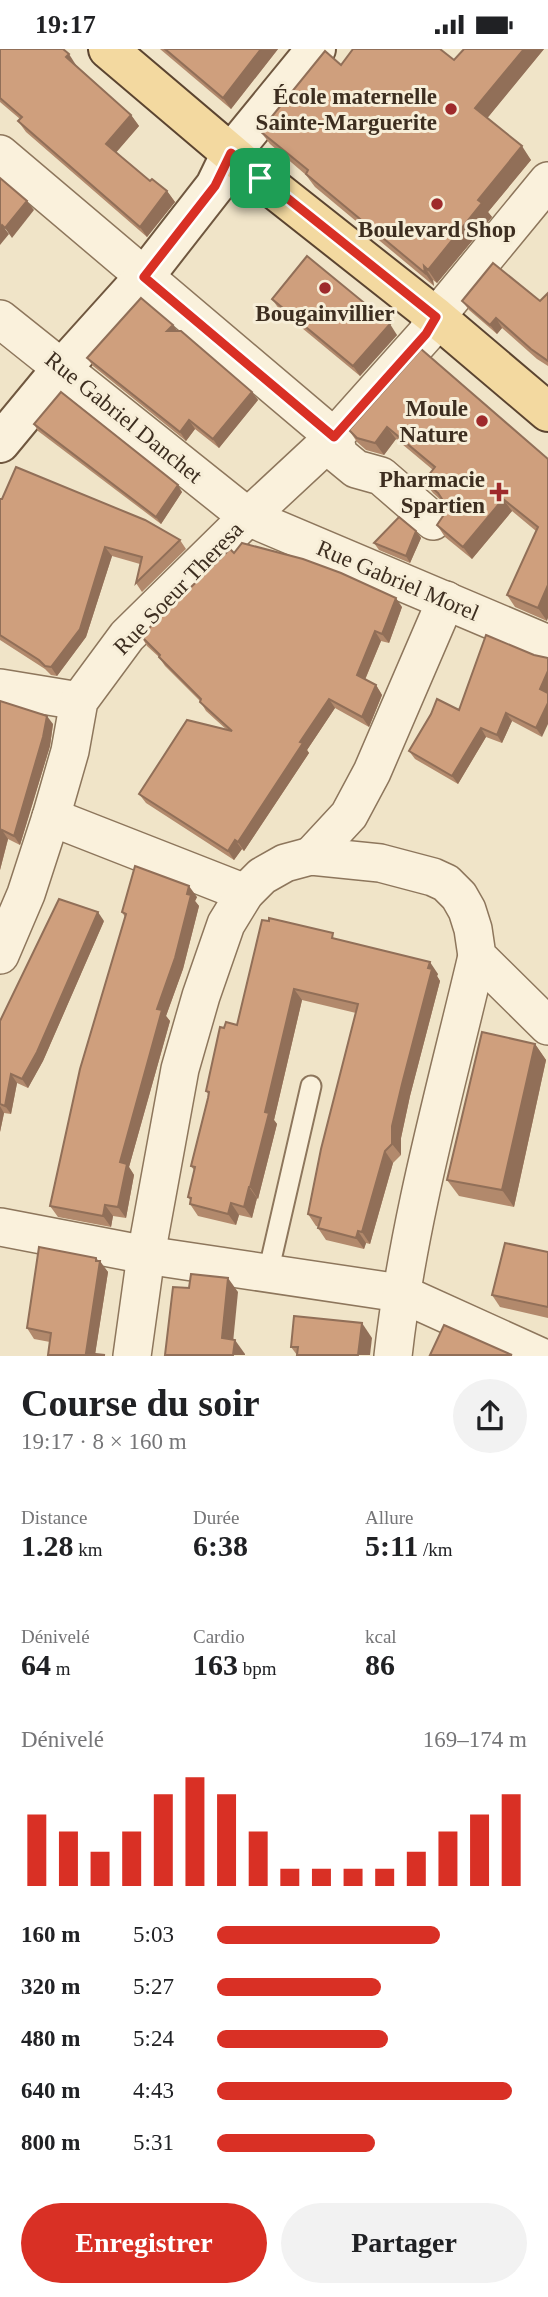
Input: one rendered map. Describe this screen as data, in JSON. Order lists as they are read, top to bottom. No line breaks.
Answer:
{"streets":{"street":["Rue Gabriel Danchet","Rue Gabriel Morel","Rue Soeur Theresa"]},"crossings":[["Rue Gabriel Danchet","Rue Gabriel Morel"],["Rue Gabriel Danchet","Rue Soeur Theresa"],["Rue Gabriel Morel","Rue Soeur Theresa"]],"places":{"other":["École maternelle Sainte-Marguerite","Boulevard Shop","Bougainvillier","Moule Nature"],"health":["Pharmacie Spartien"]},"page":{"status":"19:17","heading":["Course du soir","19:17 · 8 × 160 m"],"stats":[["Distance","1.28 km"],["Durée","6:38"],["Allure","5:11 /km"],["Dénivelé","64 m"],["Cardio","163 bpm"],["kcal","86"]],"chart":["Dénivelé","169–174 m"],"list":[{"name":"160 m","note":"5:03"},{"name":"320 m","note":"5:27"},{"name":"480 m","note":"5:24"},{"name":"640 m","note":"4:43"},{"name":"800 m","note":"5:31"}],"buttons":["Enregistrer","Partager"]}}
